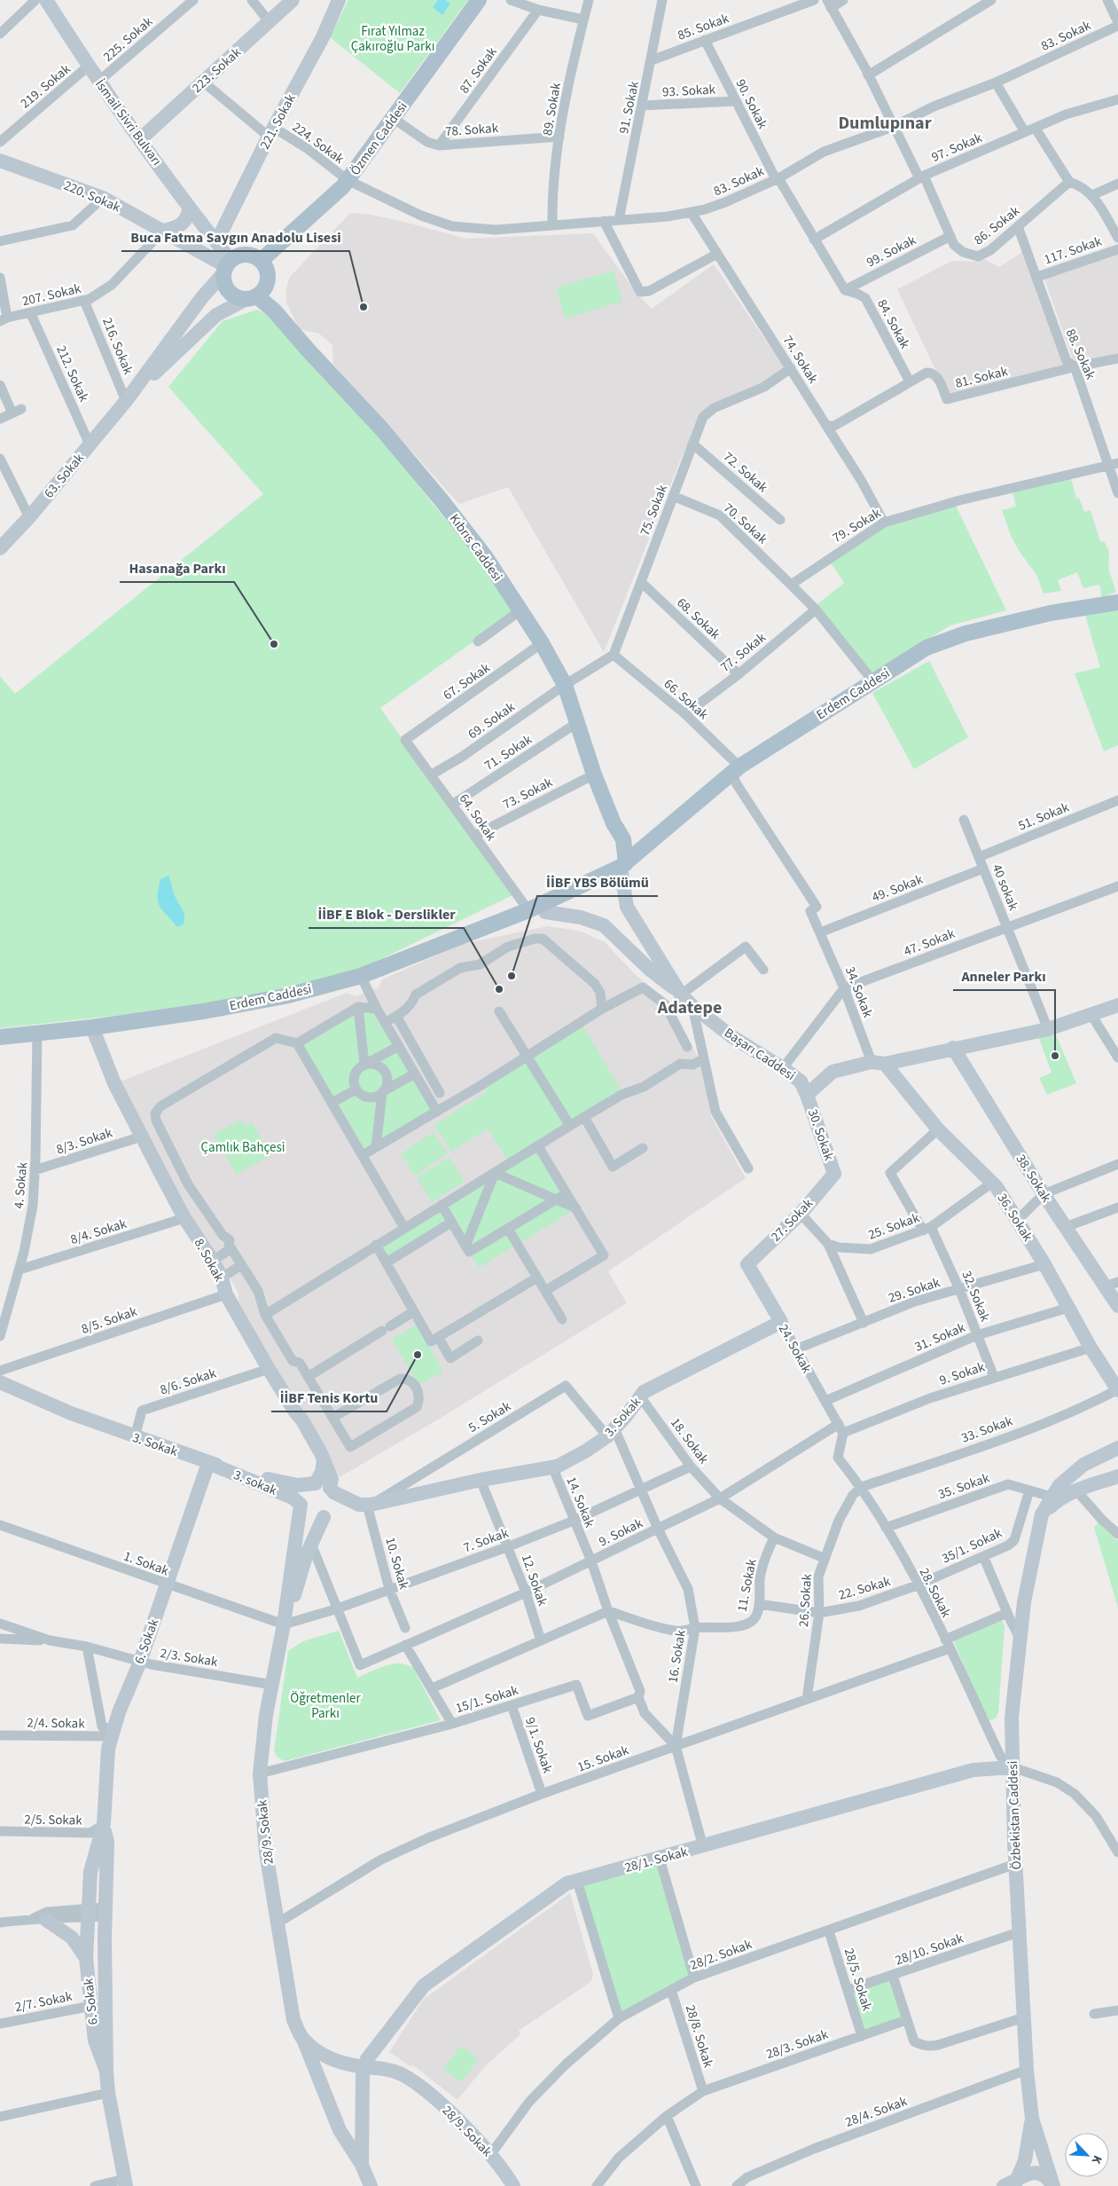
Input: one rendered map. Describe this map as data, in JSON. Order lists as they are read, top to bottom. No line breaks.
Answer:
{"streets":{"main road":["223. Sokak","221. Sokak","İsmail Sivri Bulvarı","Özmen Caddesi","220. Sokak","63. Sokak","Kıbrıs Caddesi","Erdem Caddesi","Başarı Caddesi","30. Sokak","38. Sokak","36. Sokak","27. Sokak","8. Sokak","24. Sokak","3. Sokak","3. sokak","6. Sokak","Özbekistan Caddesi","28/9. Sokak","28/1. Sokak"],"street":["85. Sokak","83. Sokak","225. Sokak","87. Sokak","219. Sokak","93. Sokak","90. Sokak","91. Sokak","89. Sokak","78. Sokak","224. Sokak","97. Sokak","86. Sokak","117. Sokak","99. Sokak","207. Sokak","84. Sokak","216. Sokak","88. Sokak","74. Sokak","212. Sokak","81. Sokak","72. Sokak","75. Sokak","70. Sokak","79. Sokak","68. Sokak","77. Sokak","67. Sokak","66. Sokak","69. Sokak","71. Sokak","73. Sokak","51. Sokak","64. Sokak","40 sokak","49. Sokak","47. Sokak","34. Sokak","8/3. Sokak","4. Sokak","25. Sokak","8/4. Sokak","29. Sokak","32. Sokak","8/5. Sokak","31. Sokak","9. Sokak","8/6. Sokak","5. Sokak","33. Sokak","18. Sokak","35. Sokak","14. Sokak","7. Sokak","35/1. Sokak","1. Sokak","10. Sokak","12. Sokak","11. Sokak","22. Sokak","28. Sokak","26. Sokak","16. Sokak","2/3. Sokak","15/1. Sokak","2/4. Sokak","9/1. Sokak","15. Sokak","2/5. Sokak","28/10. Sokak","28/2. Sokak","28/5. Sokak","2/7. Sokak","28/8. Sokak","28/3. Sokak","28/4. Sokak"]},"crossings":[["85. Sokak","90. Sokak"],["85. Sokak","91. Sokak"],["83. Sokak","90. Sokak"],["83. Sokak","91. Sokak"],["83. Sokak","89. Sokak"],["83. Sokak","Özmen Caddesi"],["83. Sokak","224. Sokak"],["83. Sokak","86. Sokak"],["83. Sokak","74. Sokak"],["225. Sokak","İsmail Sivri Bulvarı"],["223. Sokak","İsmail Sivri Bulvarı"],["223. Sokak","224. Sokak"],["87. Sokak","78. Sokak"],["219. Sokak","İsmail Sivri Bulvarı"],["93. Sokak","90. Sokak"],["93. Sokak","91. Sokak"],["90. Sokak","97. Sokak"],["90. Sokak","99. Sokak"],["90. Sokak","84. Sokak"],["89. Sokak","78. Sokak"],["221. Sokak","İsmail Sivri Bulvarı"],["221. Sokak","224. Sokak"],["İsmail Sivri Bulvarı","Özmen Caddesi"],["İsmail Sivri Bulvarı","220. Sokak"],["İsmail Sivri Bulvarı","63. Sokak"],["İsmail Sivri Bulvarı","Kıbrıs Caddesi"],["78. Sokak","Özmen Caddesi"],["Özmen Caddesi","224. Sokak"],["Özmen Caddesi","220. Sokak"],["Özmen Caddesi","63. Sokak"],["Özmen Caddesi","Kıbrıs Caddesi"],["97. Sokak","86. Sokak"],["220. Sokak","207. Sokak"],["220. Sokak","63. Sokak"],["220. Sokak","Kıbrıs Caddesi"],["86. Sokak","99. Sokak"],["86. Sokak","88. Sokak"],["117. Sokak","88. Sokak"],["99. Sokak","84. Sokak"],["207. Sokak","216. Sokak"],["207. Sokak","212. Sokak"],["84. Sokak","81. Sokak"],["216. Sokak","63. Sokak"],["88. Sokak","81. Sokak"],["88. Sokak","79. Sokak"],["74. Sokak","81. Sokak"],["74. Sokak","75. Sokak"],["74. Sokak","79. Sokak"],["212. Sokak","63. Sokak"],["72. Sokak","75. Sokak"],["63. Sokak","Kıbrıs Caddesi"],["75. Sokak","70. Sokak"],["75. Sokak","68. Sokak"],["75. Sokak","66. Sokak"],["70. Sokak","79. Sokak"],["Kıbrıs Caddesi","67. Sokak"],["Kıbrıs Caddesi","Erdem Caddesi"],["Kıbrıs Caddesi","69. Sokak"],["Kıbrıs Caddesi","71. Sokak"],["Kıbrıs Caddesi","73. Sokak"],["Kıbrıs Caddesi","Başarı Caddesi"],["68. Sokak","77. Sokak"],["77. Sokak","66. Sokak"],["67. Sokak","64. Sokak"],["Erdem Caddesi","66. Sokak"],["Erdem Caddesi","64. Sokak"],["Erdem Caddesi","Başarı Caddesi"],["Erdem Caddesi","4. Sokak"],["Erdem Caddesi","8. Sokak"],["66. Sokak","34. Sokak"],["69. Sokak","64. Sokak"],["71. Sokak","64. Sokak"],["73. Sokak","64. Sokak"],["51. Sokak","40 sokak"],["40 sokak","49. Sokak"],["40 sokak","47. Sokak"],["49. Sokak","34. Sokak"],["47. Sokak","34. Sokak"],["34. Sokak","36. Sokak"],["Başarı Caddesi","30. Sokak"],["30. Sokak","27. Sokak"],["8/3. Sokak","4. Sokak"],["8/3. Sokak","8. Sokak"],["4. Sokak","8/4. Sokak"],["36. Sokak","25. Sokak"],["36. Sokak","29. Sokak"],["36. Sokak","32. Sokak"],["36. Sokak","31. Sokak"],["36. Sokak","9. Sokak"],["36. Sokak","33. Sokak"],["27. Sokak","24. Sokak"],["25. Sokak","32. Sokak"],["8/4. Sokak","8. Sokak"],["8. Sokak","8/5. Sokak"],["8. Sokak","8/6. Sokak"],["8. Sokak","3. Sokak"],["8. Sokak","3. sokak"],["8. Sokak","28/9. Sokak"],["29. Sokak","32. Sokak"],["29. Sokak","24. Sokak"],["32. Sokak","31. Sokak"],["32. Sokak","9. Sokak"],["31. Sokak","24. Sokak"],["24. Sokak","9. Sokak"],["24. Sokak","3. Sokak"],["24. Sokak","28. Sokak"],["9. Sokak","18. Sokak"],["9. Sokak","14. Sokak"],["9. Sokak","7. Sokak"],["9. Sokak","12. Sokak"],["9. Sokak","28. Sokak"],["9. Sokak","16. Sokak"],["9. Sokak","28/9. Sokak"],["8/6. Sokak","3. Sokak"],["5. Sokak","3. Sokak"],["5. Sokak","10. Sokak"],["5. Sokak","16. Sokak"],["3. Sokak","18. Sokak"],["3. Sokak","3. sokak"],["3. Sokak","14. Sokak"],["3. Sokak","10. Sokak"],["3. Sokak","12. Sokak"],["3. Sokak","6. Sokak"],["3. Sokak","16. Sokak"],["3. Sokak","28/9. Sokak"],["33. Sokak","28. Sokak"],["33. Sokak","26. Sokak"],["18. Sokak","7. Sokak"],["3. sokak","6. Sokak"],["3. sokak","28/9. Sokak"],["35. Sokak","35/1. Sokak"],["35. Sokak","28. Sokak"],["35. Sokak","Özbekistan Caddesi"],["14. Sokak","7. Sokak"],["14. Sokak","15/1. Sokak"],["7. Sokak","1. Sokak"],["7. Sokak","10. Sokak"],["7. Sokak","12. Sokak"],["7. Sokak","16. Sokak"],["7. Sokak","28/9. Sokak"],["35/1. Sokak","22. Sokak"],["35/1. Sokak","28. Sokak"],["1. Sokak","6. Sokak"],["1. Sokak","28/9. Sokak"],["11. Sokak","22. Sokak"],["11. Sokak","16. Sokak"],["22. Sokak","28. Sokak"],["22. Sokak","26. Sokak"],["28. Sokak","26. Sokak"],["28. Sokak","15. Sokak"],["28. Sokak","Özbekistan Caddesi"],["28. Sokak","28/1. Sokak"],["26. Sokak","15. Sokak"],["6. Sokak","2/3. Sokak"],["6. Sokak","2/4. Sokak"],["6. Sokak","2/5. Sokak"],["6. Sokak","2/7. Sokak"],["16. Sokak","15. Sokak"],["16. Sokak","28/1. Sokak"],["2/3. Sokak","28/9. Sokak"],["15/1. Sokak","9/1. Sokak"],["15/1. Sokak","28/9. Sokak"],["9/1. Sokak","15. Sokak"],["15. Sokak","28/9. Sokak"],["Özbekistan Caddesi","28/1. Sokak"],["Özbekistan Caddesi","28/10. Sokak"],["Özbekistan Caddesi","28/2. Sokak"],["Özbekistan Caddesi","28/4. Sokak"],["28/9. Sokak","28/1. Sokak"],["28/9. Sokak","28/2. Sokak"],["28/10. Sokak","28/5. Sokak"],["28/2. Sokak","28/5. Sokak"],["28/2. Sokak","28/8. Sokak"],["28/5. Sokak","28/3. Sokak"],["28/8. Sokak","28/3. Sokak"]],"districts":["Dumlupınar","Adatepe"],"parks":["Fırat Yılmaz Çakıroğlu Parkı","Çamlık Bahçesi","Öğretmenler Parkı"],"places":["Buca Fatma Saygın Anadolu Lisesi","Hasanağa Parkı","İİBF YBS Bölümü","İİBF E Blok - Derslikler","Anneler Parkı","İİBF Tenis Kortu"],"north":"bottom right"}
